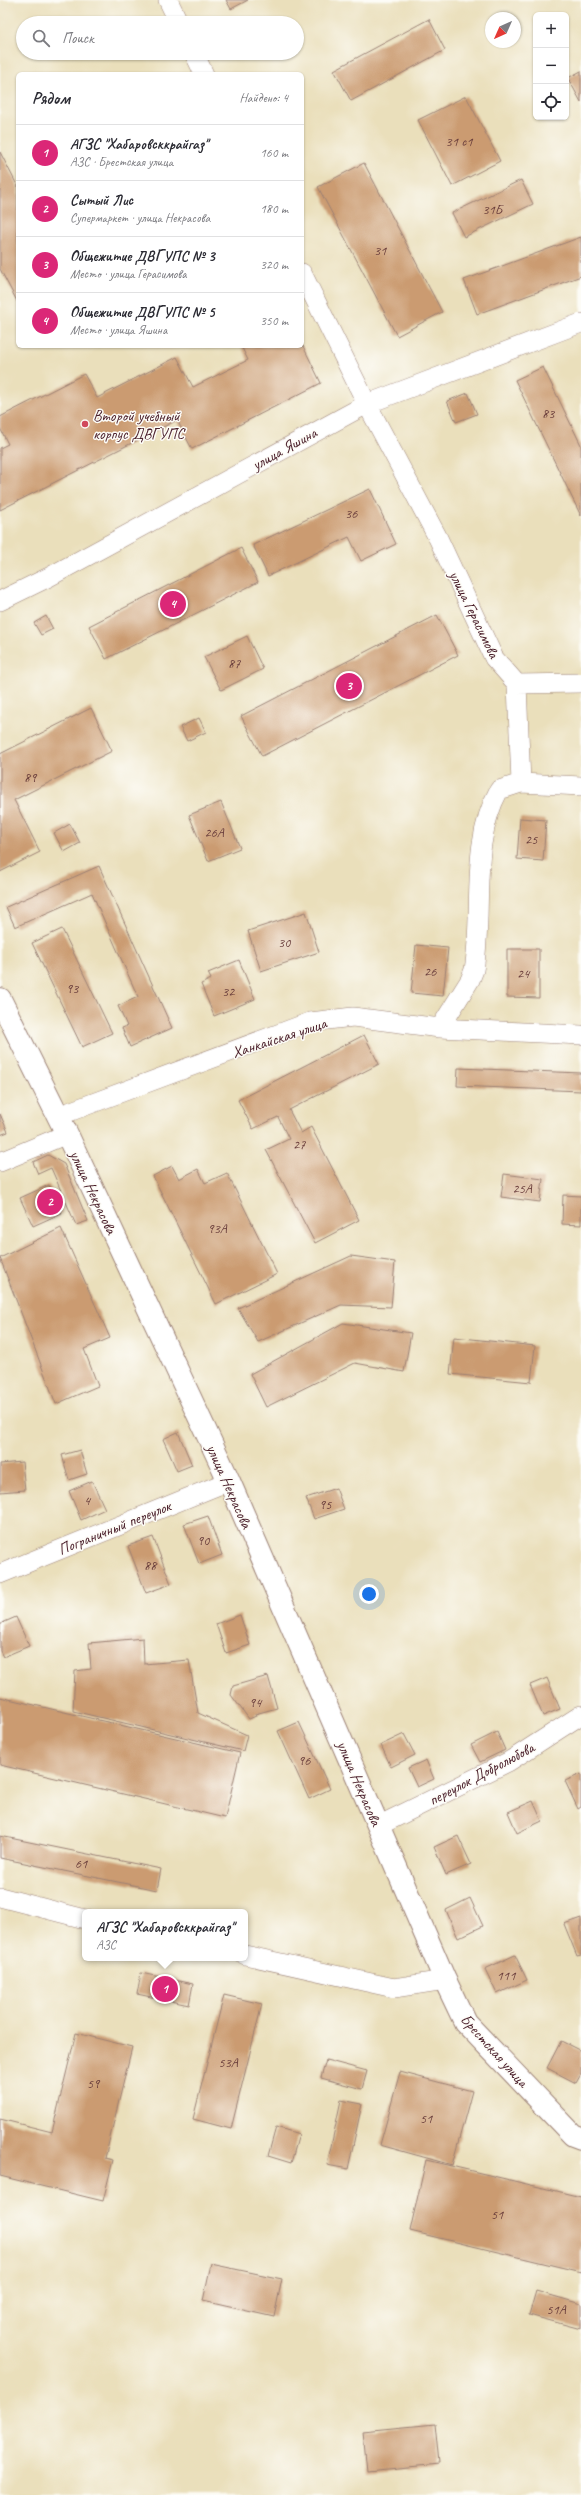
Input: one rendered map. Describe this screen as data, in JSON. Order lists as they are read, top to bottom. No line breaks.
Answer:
{"streets":{"street":["улица Яшина","улица Герасимова","Ханкайская улица","улица Некрасова","Пограничный переулок","переулок Добролюбова","Брестская улица"]},"crossings":[["улица Яшина","улица Герасимова"],["Ханкайская улица","улица Некрасова"],["улица Некрасова","Пограничный переулок"],["улица Некрасова","переулок Добролюбова"],["улица Некрасова","Брестская улица"]],"places":["Второй учебный корпус ДВГУПС"],"house_numbers":["31 с1","31Б","31","83","36","87","89","26А","25","30","26","24","93","32","27","25А","93А","4","95","90","88","94","96","61","111","53А","59","51","51","51А"],"north":"bottom left","page":{"map_buttons":["+","−"],"search":"Поиск","heading":["Рядом","Найдено: 4"],"list":[{"mark":"1","name":"АГЗС \"Хабаровсккрайгаз\"","note":"АЗС · Брестская улица","value":"160 m"},{"mark":"2","name":"Сытый Лис","note":"Супермаркет · улица Некрасова","value":"180 m"},{"mark":"3","name":"Общежитие ДВГУПС № 3","note":"Место · улица Герасимова","value":"320 m"},{"mark":"4","name":"Общежитие ДВГУПС № 5","note":"Место · улица Яшина","value":"350 m"}],"pins":["4","3","2","1"],"popup":["АГЗС \"Хабаровсккрайгаз\"","АЗС"]}}
